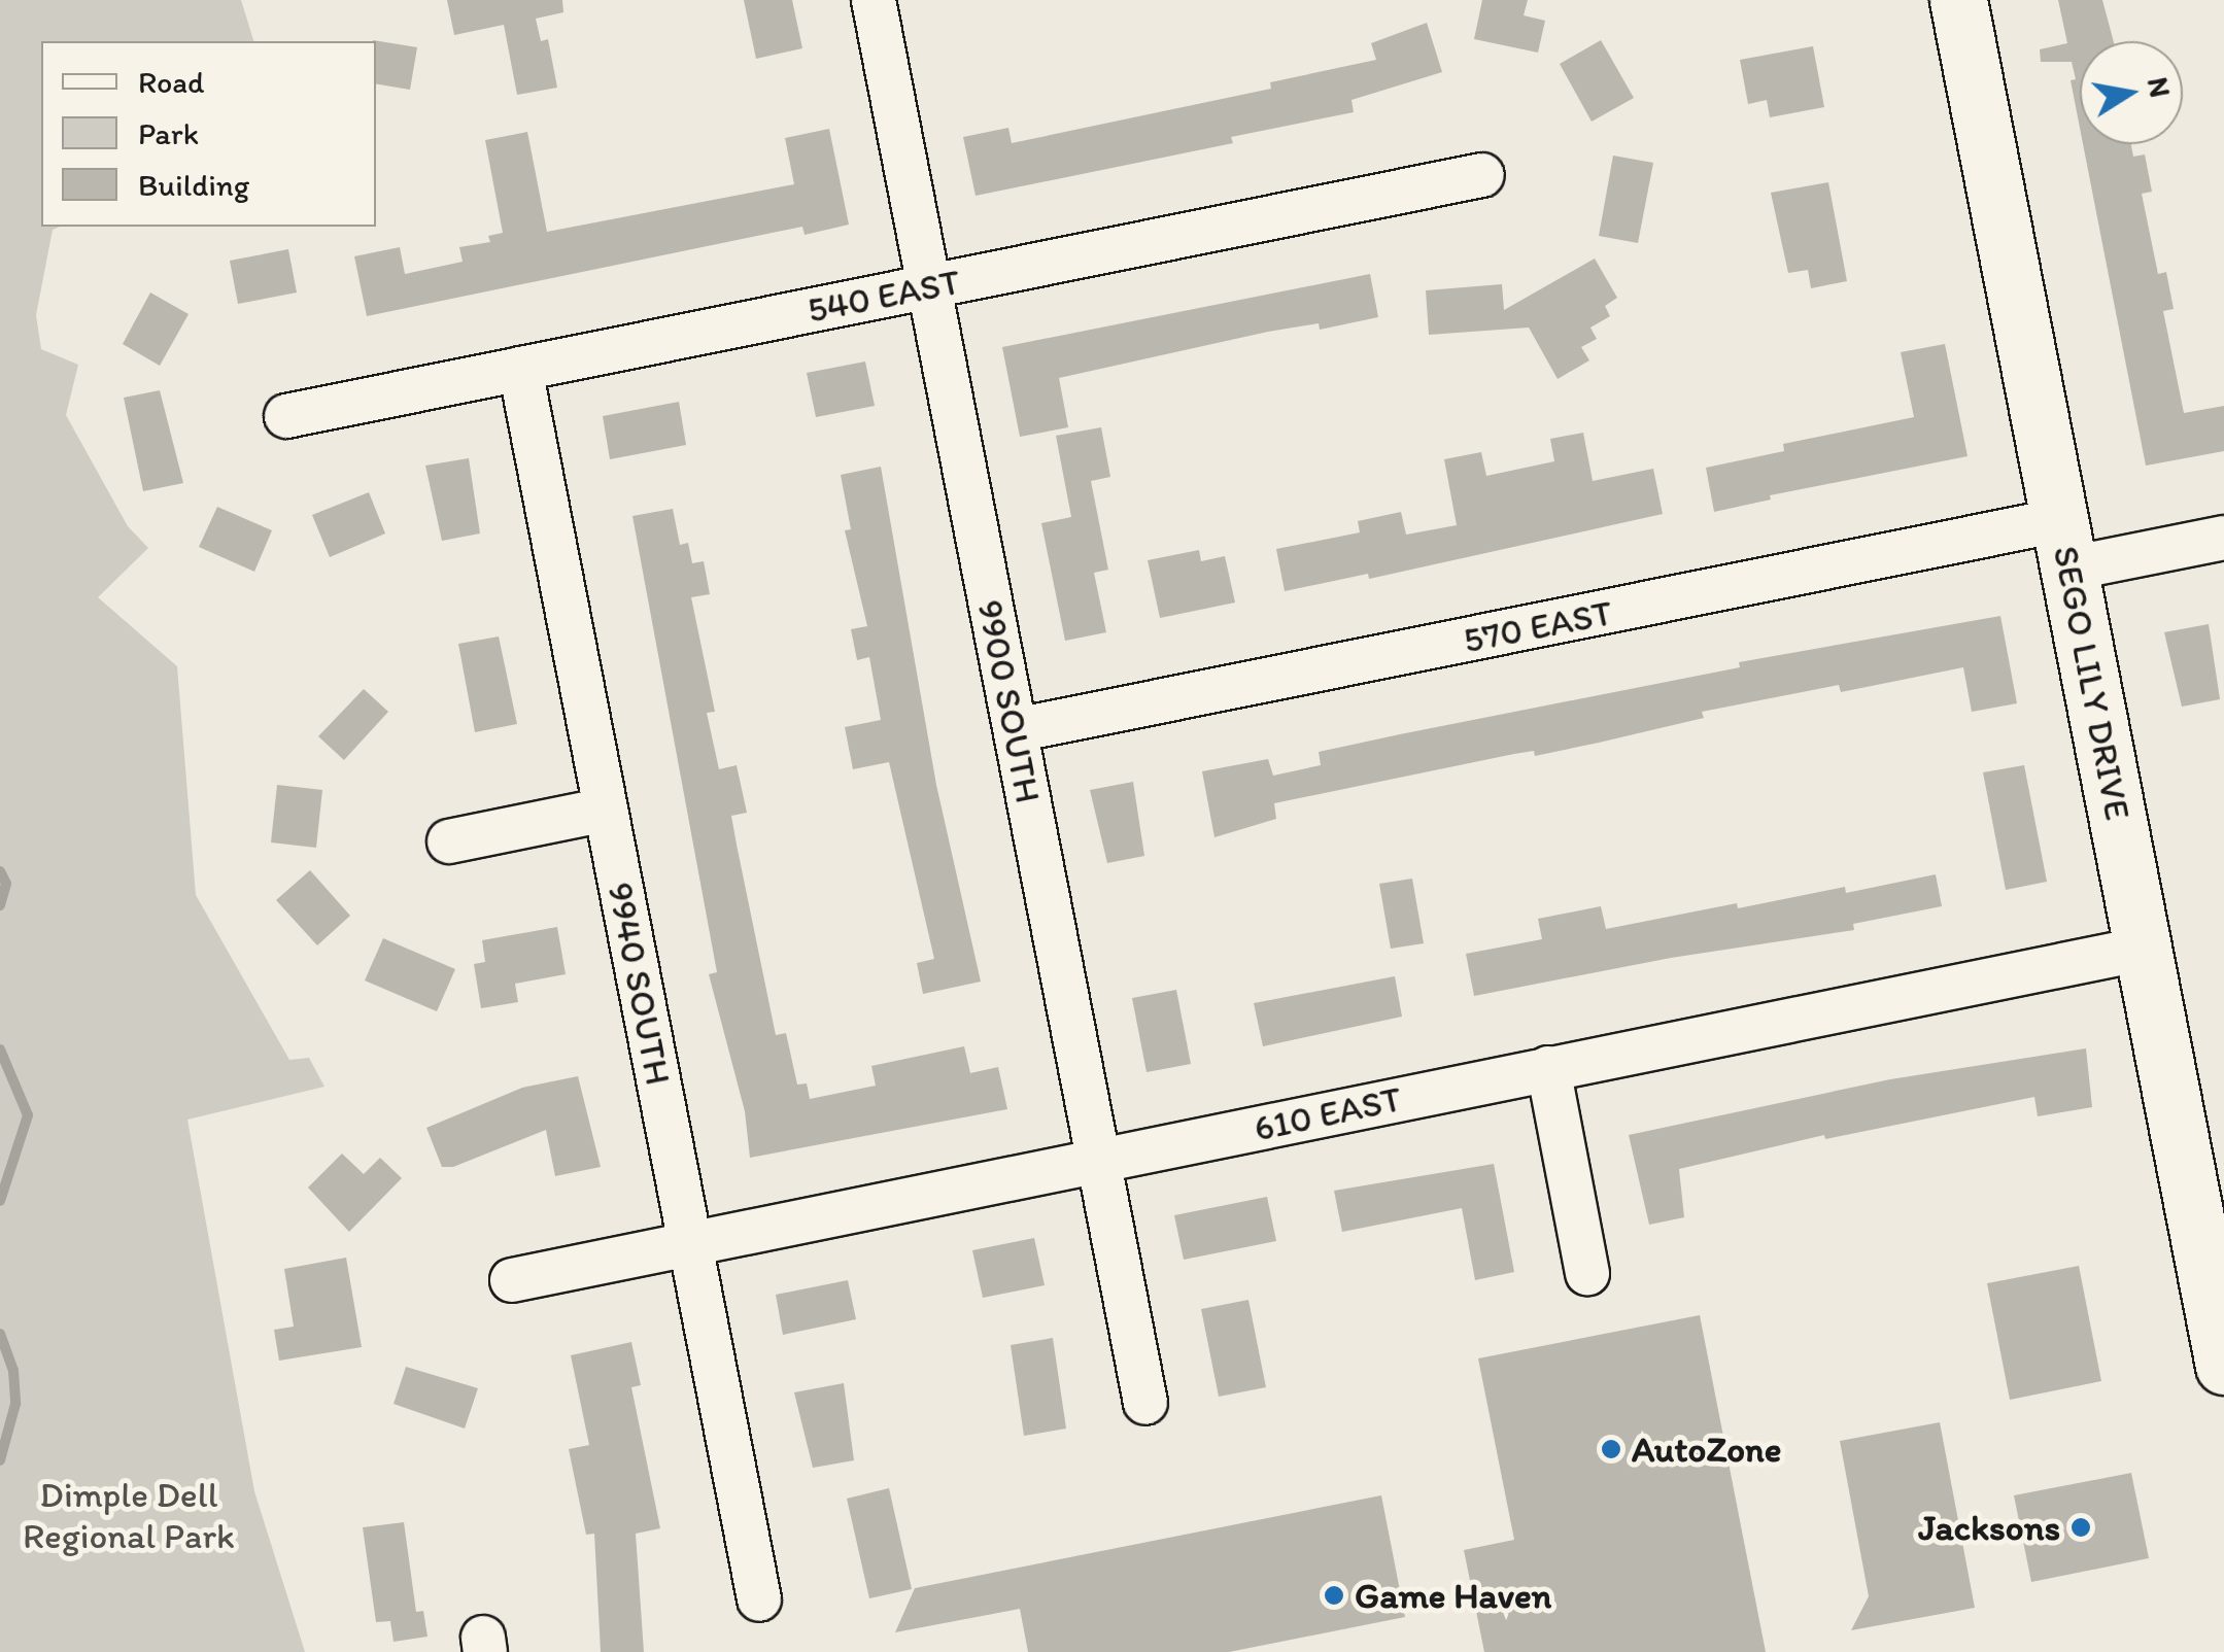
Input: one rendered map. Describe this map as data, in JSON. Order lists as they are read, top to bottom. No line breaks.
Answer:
{"streets":{"main road":["SEGO LILY DRIVE"],"street":["540 EAST","570 EAST","9900 SOUTH","9940 SOUTH","610 EAST"]},"crossings":[["540 EAST","9900 SOUTH"],["540 EAST","9940 SOUTH"],["570 EAST","SEGO LILY DRIVE"],["570 EAST","9900 SOUTH"],["SEGO LILY DRIVE","610 EAST"],["9900 SOUTH","610 EAST"],["9940 SOUTH","610 EAST"]],"parks":["Dimple Dell Regional Park"],"places":["AutoZone","Jacksons","Game Haven"],"legend":["Road","Park","Building"],"north":"right"}
